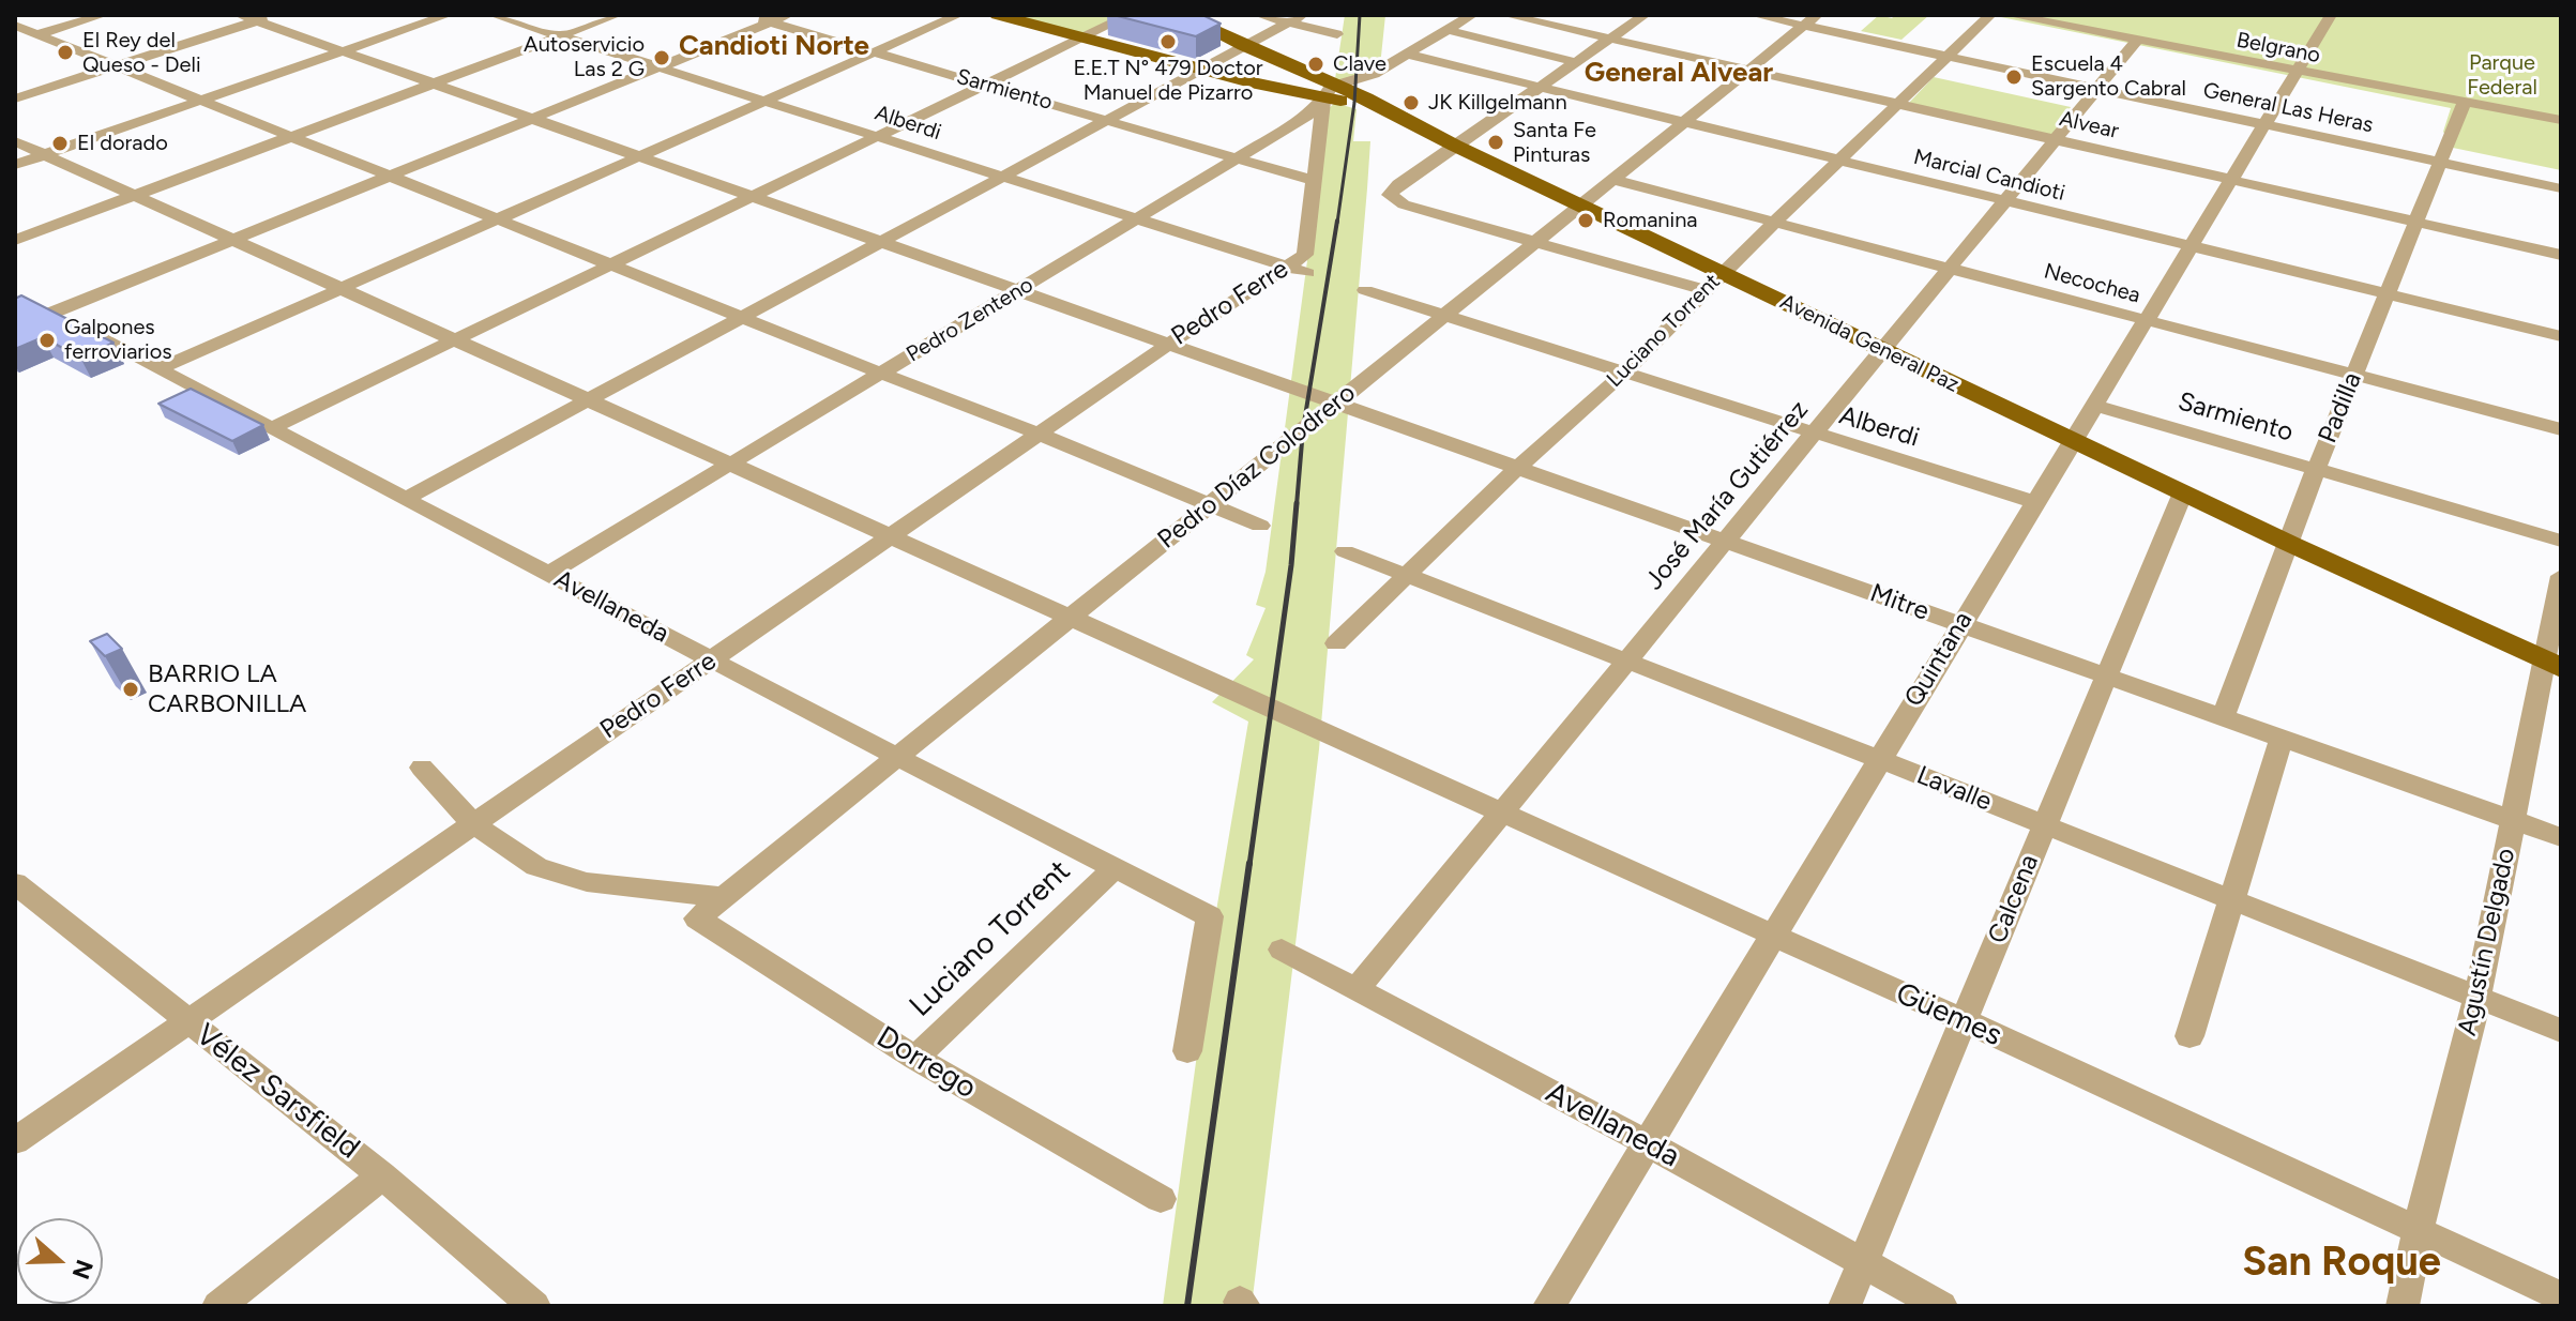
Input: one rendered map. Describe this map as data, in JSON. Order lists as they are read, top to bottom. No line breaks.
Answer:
{"streets":{"main road":["Avenida General Paz"],"street":["Belgrano","Sarmiento","General Las Heras","Alberdi","Alvear","Marcial Candioti","Necochea","Pedro Ferre","Pedro Zenteno","Luciano Torrent","Padilla","Pedro Díaz Colodrero","José María Gutiérrez","Mitre","Avellaneda","Quintana","Lavalle","Calcena","Agustín Delgado","Güemes","Dorrego","Vélez Sarsfield"]},"crossings":[["Belgrano","Padilla"],["Belgrano","José María Gutiérrez"],["Belgrano","Quintana"],["Sarmiento","Pedro Zenteno"],["Sarmiento","Padilla"],["Sarmiento","Quintana"],["General Las Heras","Luciano Torrent"],["General Las Heras","Padilla"],["General Las Heras","Pedro Díaz Colodrero"],["General Las Heras","José María Gutiérrez"],["General Las Heras","Quintana"],["Alberdi","Pedro Ferre"],["Alberdi","Pedro Zenteno"],["Alberdi","Luciano Torrent"],["Alberdi","Pedro Díaz Colodrero"],["Alberdi","José María Gutiérrez"],["Alberdi","Quintana"],["Alvear","Luciano Torrent"],["Alvear","Padilla"],["Alvear","Pedro Díaz Colodrero"],["Alvear","José María Gutiérrez"],["Alvear","Quintana"],["Marcial Candioti","Pedro Zenteno"],["Marcial Candioti","Luciano Torrent"],["Marcial Candioti","Padilla"],["Marcial Candioti","Pedro Díaz Colodrero"],["Marcial Candioti","José María Gutiérrez"],["Marcial Candioti","Quintana"],["Necochea","Luciano Torrent"],["Necochea","Padilla"],["Necochea","Pedro Díaz Colodrero"],["Necochea","José María Gutiérrez"],["Necochea","Quintana"],["Pedro Ferre","Mitre"],["Pedro Ferre","Avellaneda"],["Pedro Ferre","Güemes"],["Pedro Ferre","Vélez Sarsfield"],["Pedro Zenteno","Avenida General Paz"],["Pedro Zenteno","Mitre"],["Pedro Zenteno","Avellaneda"],["Pedro Zenteno","Güemes"],["Luciano Torrent","Avenida General Paz"],["Luciano Torrent","Mitre"],["Luciano Torrent","Avellaneda"],["Luciano Torrent","Lavalle"],["Luciano Torrent","Dorrego"],["Avenida General Paz","Padilla"],["Avenida General Paz","Pedro Díaz Colodrero"],["Avenida General Paz","José María Gutiérrez"],["Avenida General Paz","Quintana"],["Avenida General Paz","Calcena"],["Avenida General Paz","Agustín Delgado"],["Padilla","Mitre"],["Pedro Díaz Colodrero","Mitre"],["Pedro Díaz Colodrero","Avellaneda"],["Pedro Díaz Colodrero","Güemes"],["Pedro Díaz Colodrero","Dorrego"],["José María Gutiérrez","Mitre"],["José María Gutiérrez","Avellaneda"],["José María Gutiérrez","Lavalle"],["José María Gutiérrez","Güemes"],["Mitre","Quintana"],["Mitre","Calcena"],["Mitre","Agustín Delgado"],["Avellaneda","Quintana"],["Avellaneda","Calcena"],["Avellaneda","Güemes"],["Quintana","Lavalle"],["Quintana","Güemes"],["Lavalle","Calcena"],["Lavalle","Agustín Delgado"],["Calcena","Güemes"],["Agustín Delgado","Güemes"]],"districts":["Candioti Norte","General Alvear","San Roque"],"parks":["Parque Federal"],"places":["E.E.T N° 479 Doctor Manuel de Pizarro","El Rey del Queso - Deli","Autoservicio Las 2 G","Clave","Escuela 4 Sargento Cabral","JK Killgelmann","Santa Fe Pinturas","El dorado","Romanina","Galpones ferroviarios","BARRIO LA CARBONILLA"],"north":"right"}
